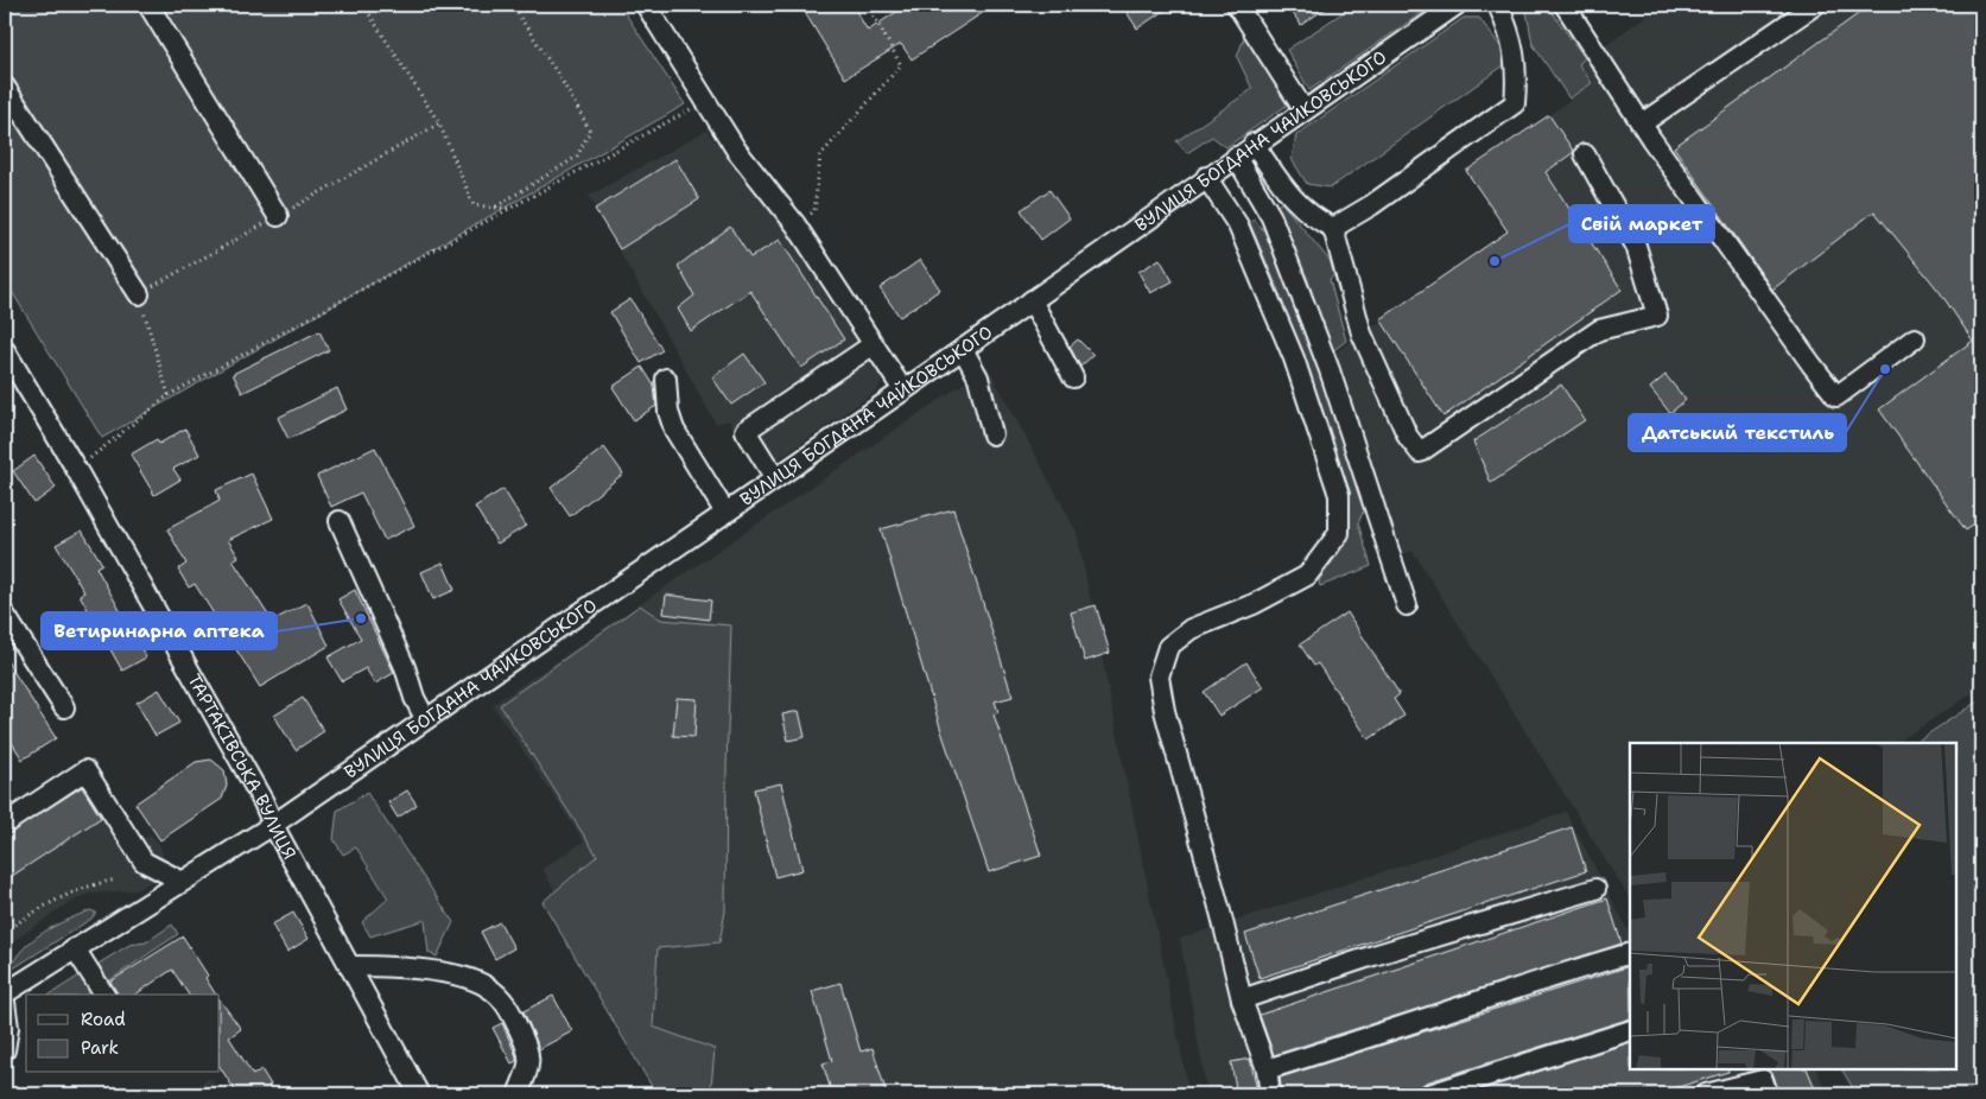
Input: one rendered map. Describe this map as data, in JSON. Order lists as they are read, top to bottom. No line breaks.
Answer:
{"streets":{"street":["ВУЛИЦЯ БОГДАНА ЧАЙКОВСЬКОГО","ТАРТАКІВСЬКА ВУЛИЦЯ"]},"crossings":[["ВУЛИЦЯ БОГДАНА ЧАЙКОВСЬКОГО","ТАРТАКІВСЬКА ВУЛИЦЯ"]],"places":["Свiй маркет","Датський текстиль","Ветиринарна аптека"],"legend":["Road","Park"]}
